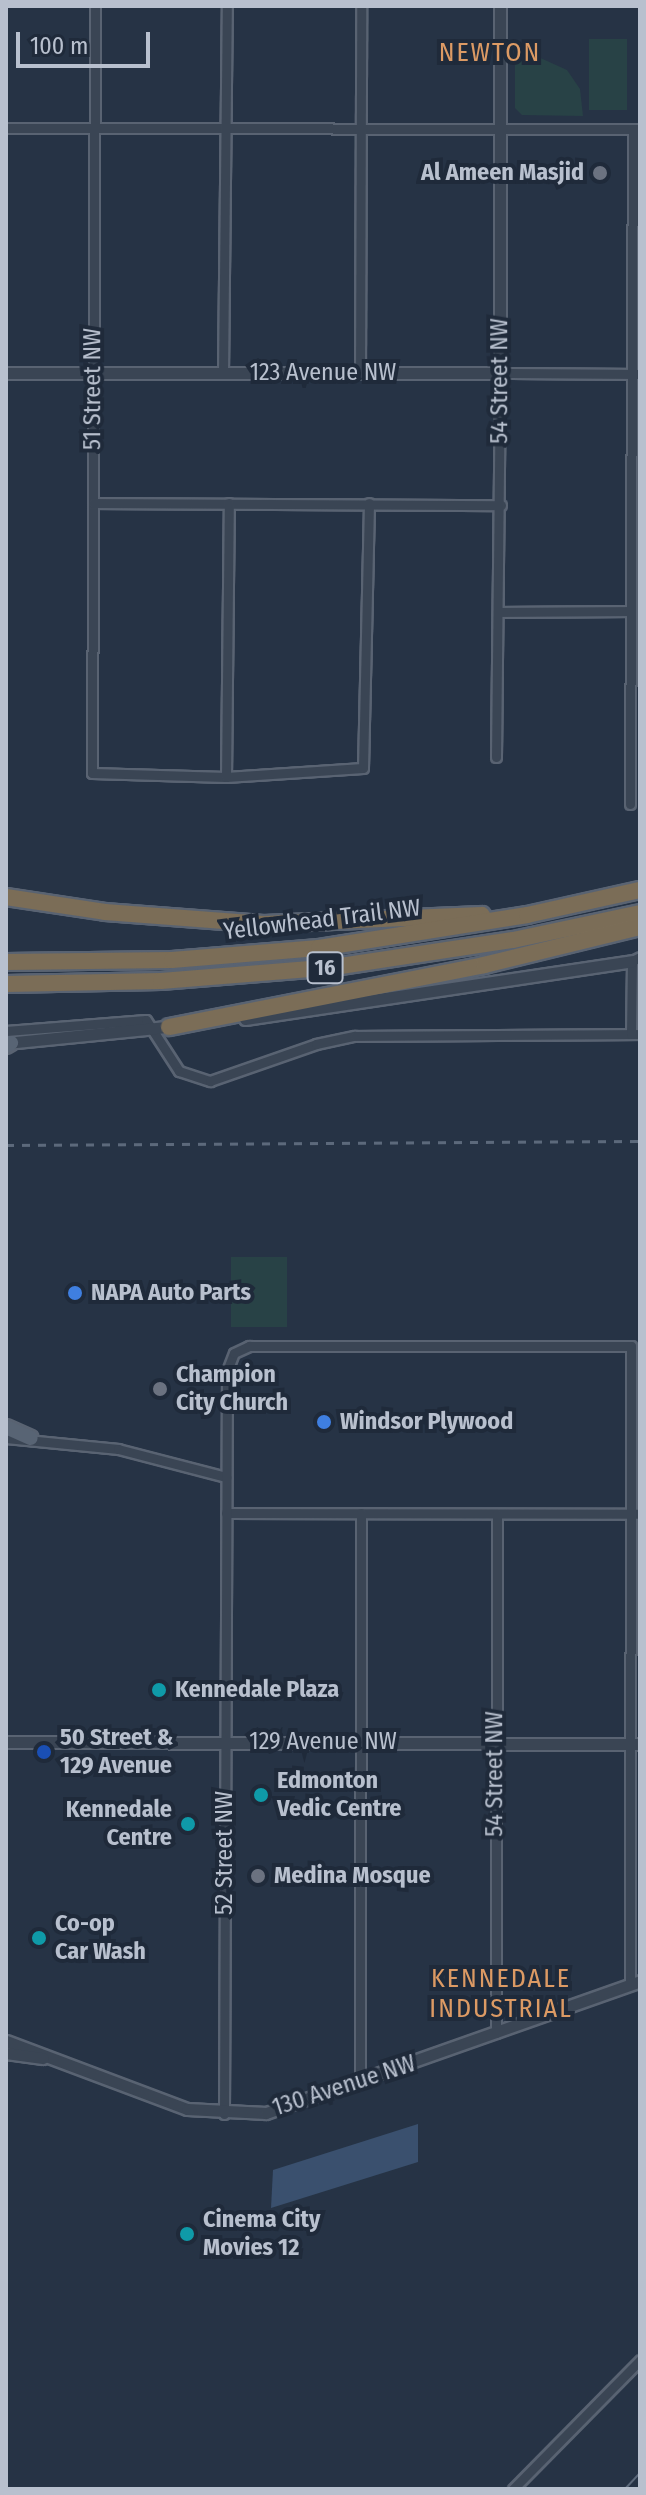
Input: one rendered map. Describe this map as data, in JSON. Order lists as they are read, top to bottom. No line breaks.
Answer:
{"streets":{"highway":["Yellowhead Trail NW","16"],"street":["123 Avenue NW","54 Street NW","51 Street NW","129 Avenue NW","52 Street NW","130 Avenue NW"]},"crossings":[["123 Avenue NW","54 Street NW"],["123 Avenue NW","51 Street NW"],["54 Street NW","129 Avenue NW"],["54 Street NW","130 Avenue NW"],["129 Avenue NW","52 Street NW"],["52 Street NW","130 Avenue NW"]],"districts":["NEWTON","KENNEDALE INDUSTRIAL"],"places":["Al Ameen Masjid","NAPA Auto Parts","Champion City Church","Windsor Plywood","Kennedale Plaza","50 Street & 129 Avenue","Edmonton Vedic Centre","Kennedale Centre","Medina Mosque","Co-op Car Wash","Cinema City Movies 12"],"scale_bar":"100 m"}
